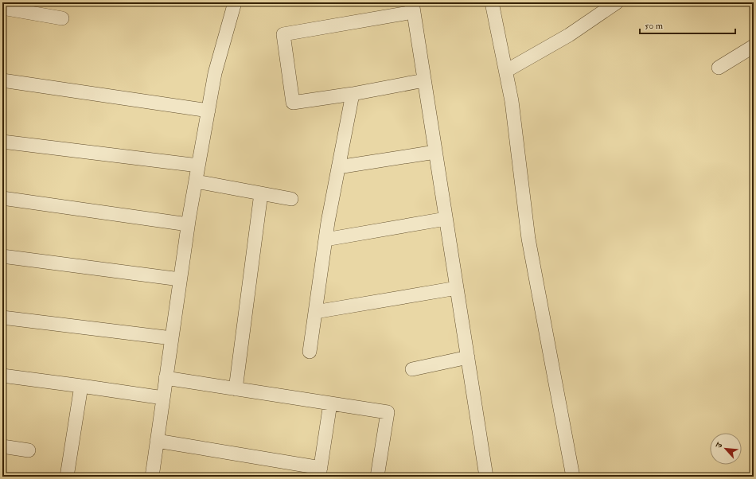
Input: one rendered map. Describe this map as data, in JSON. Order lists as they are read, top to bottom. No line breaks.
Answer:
{"scale_bar":"50 m","north":"top left"}
